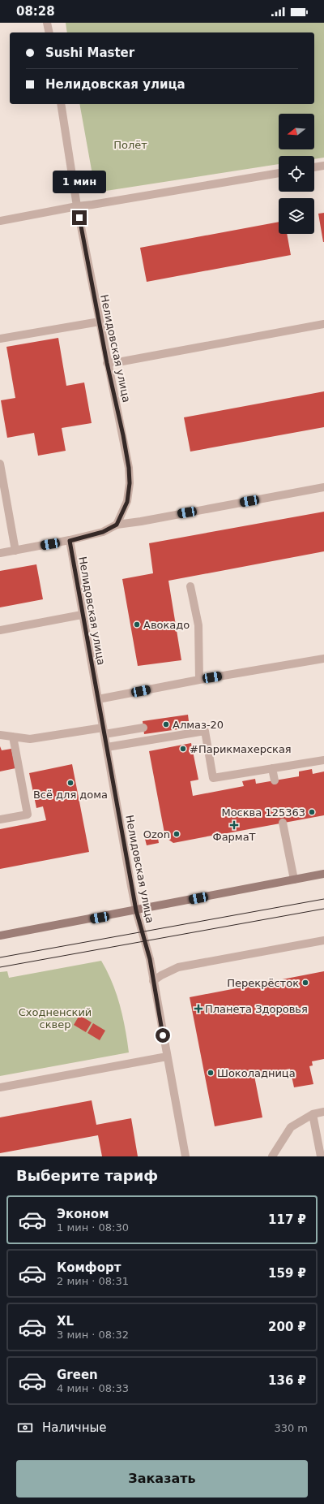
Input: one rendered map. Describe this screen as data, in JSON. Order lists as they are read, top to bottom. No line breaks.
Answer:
{"streets":{"street":["Нелидовская улица"]},"parks":["Полёт","Сходненский сквер"],"places":{"other":["Авокадо","Алмаз-20","#Парикмахерская","Всё для дома","Москва 125363","Ozon","Перекрёсток","Шоколадница"],"health":["ФармаТ","Планета Здоровья"]},"north":"left","page":{"status":"08:28","banner":["Sushi Master","Нелидовская улица"],"bubble":"1 мин","heading":"Выберите тариф","list":[{"name":"Эконом","note":"1 мин · 08:30","value":"117 ₽"},{"name":"Комфорт","note":"2 мин · 08:31","value":"159 ₽"},{"name":"XL","note":"3 мин · 08:32","value":"200 ₽"},{"name":"Green","note":"4 мин · 08:33","value":"136 ₽"}],"pay":["Наличные","330 m"],"buttons":"Заказать"}}
